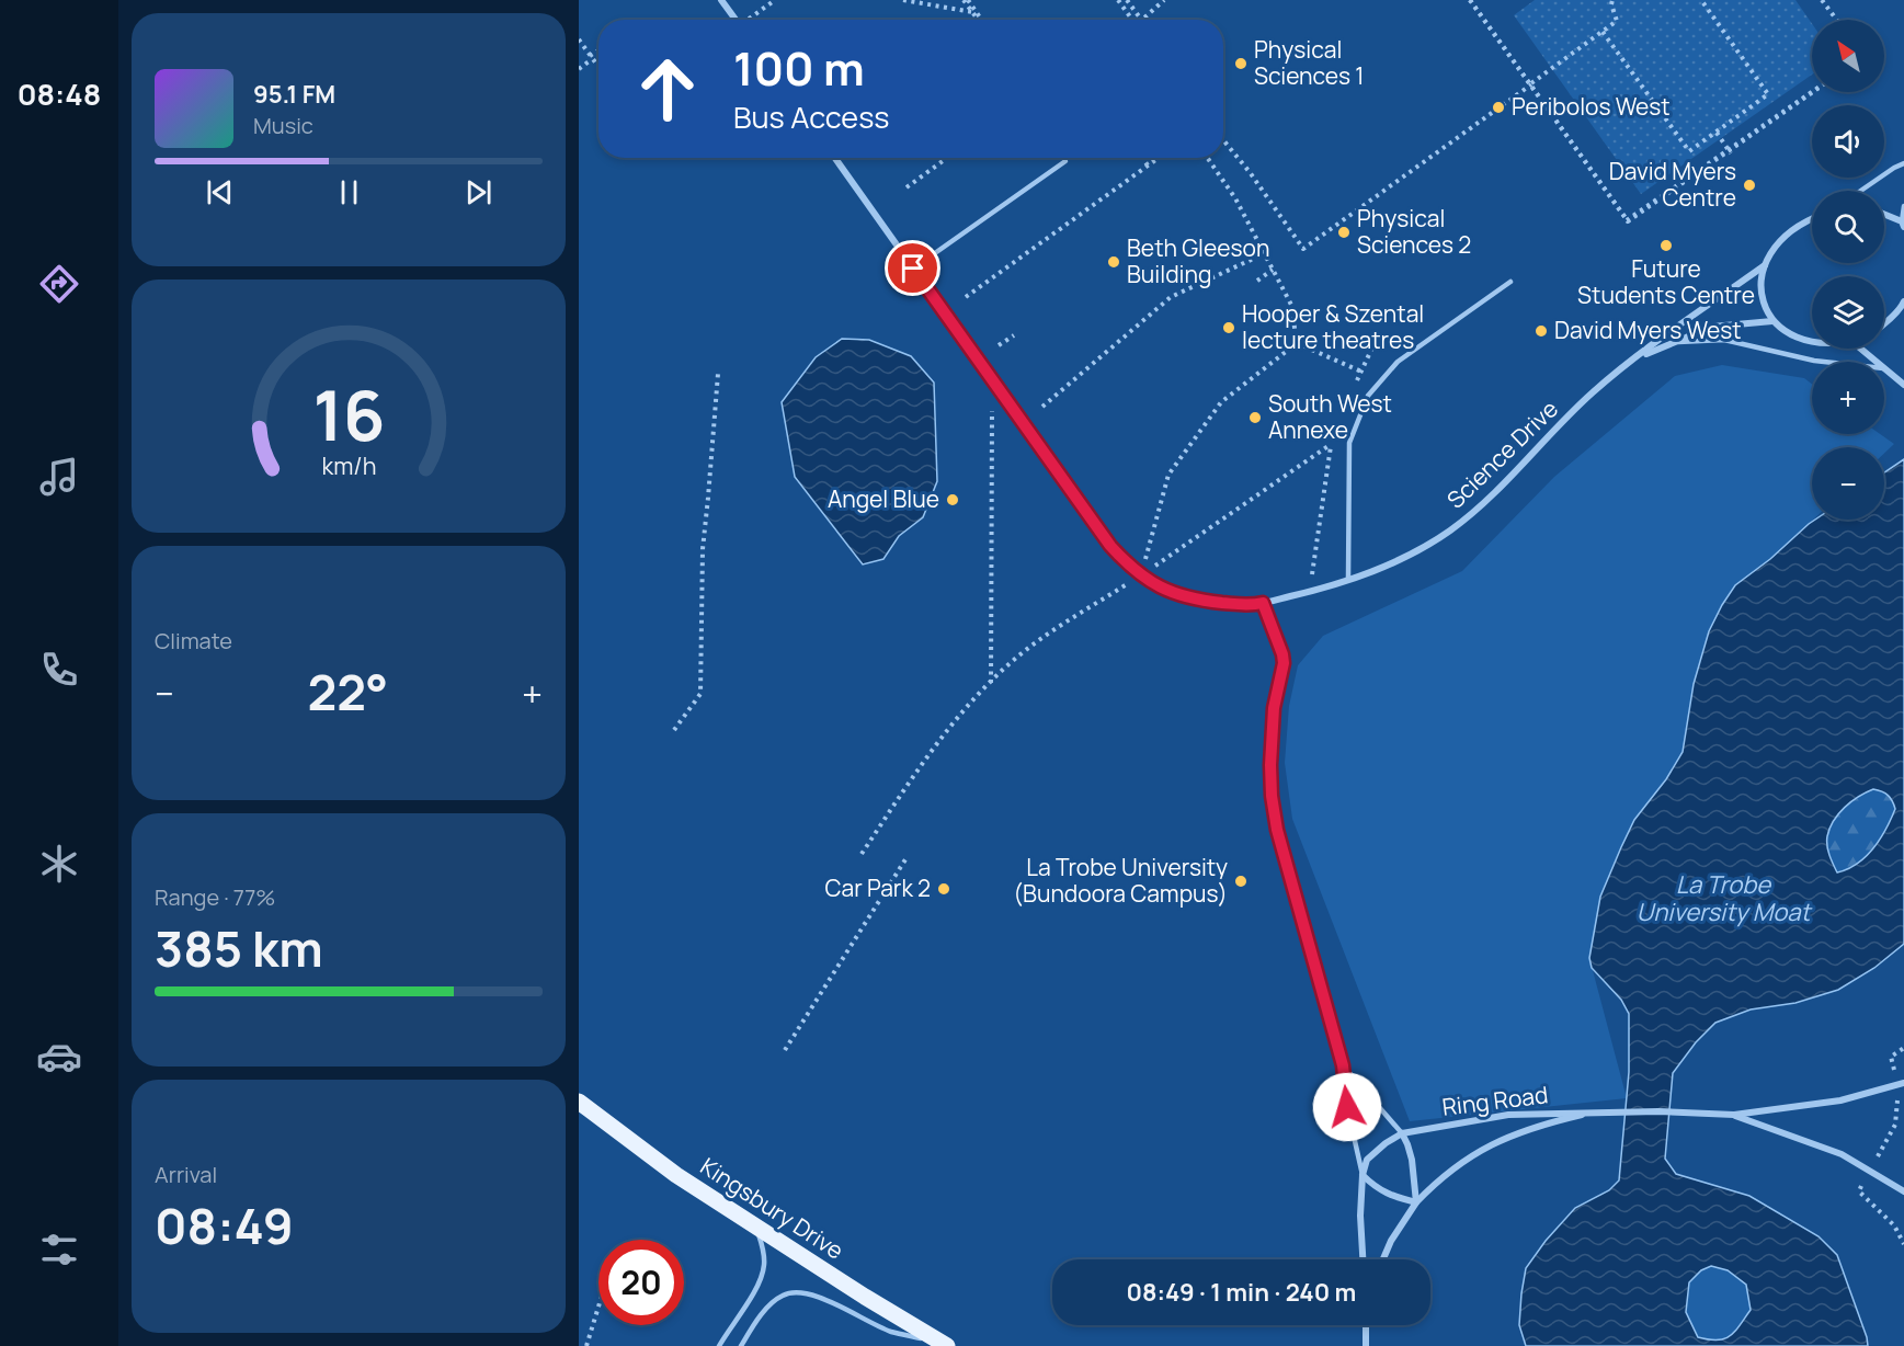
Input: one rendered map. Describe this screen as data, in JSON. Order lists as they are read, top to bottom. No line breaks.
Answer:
{"streets":{"main road":["Kingsbury Drive"],"street":["Science Drive","Ring Road"]},"water":["La Trobe University Moat"],"places":["Physical Sciences 1","Peribolos West","David Myers Centre","Physical Sciences 2","Future Students Centre","Beth Gleeson Building","Hooper & Szental lecture theatres","David Myers West","South West Annexe","Angel Blue","La Trobe University (Bundoora Campus)","Car Park 2"],"north":"top left","page":{"tabs":"08:48","map_buttons":["+","−"],"turn":["100 m","Bus Access"],"song":["95.1 FM","Music"],"tile":["Climate",["Range · 77%","385 km"],["Arrival","08:49"]],"heat":["−","22°","+"],"limit":"20","trip":"08:49 · 1 min · 240 m","gauge":["16","km/h"]}}
